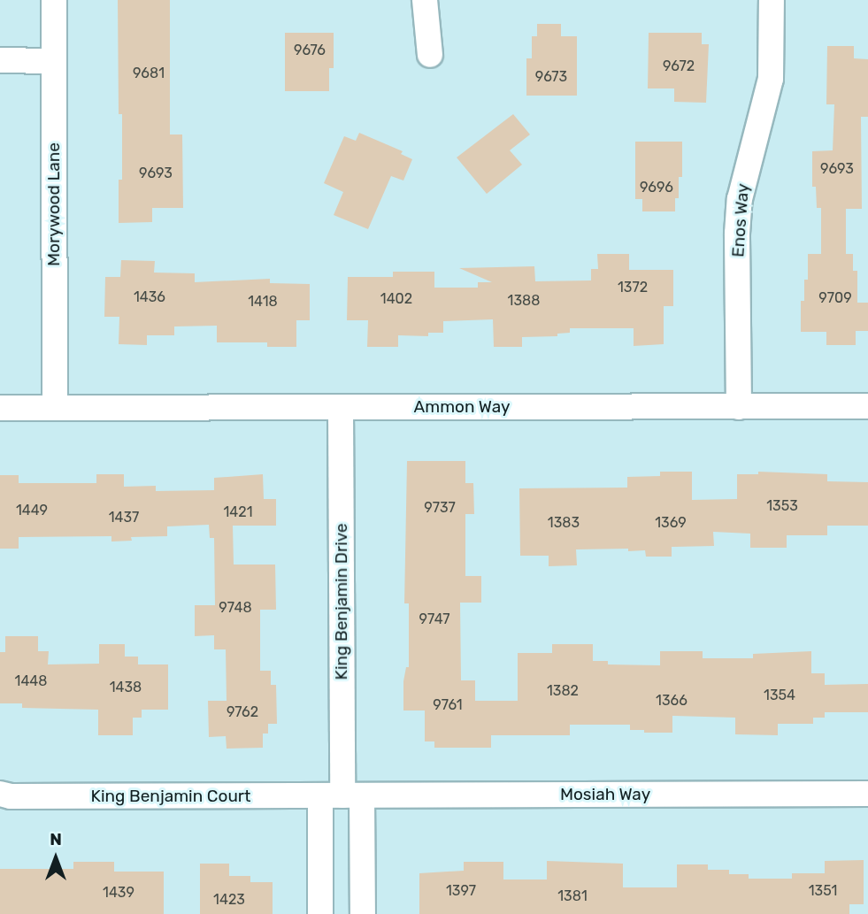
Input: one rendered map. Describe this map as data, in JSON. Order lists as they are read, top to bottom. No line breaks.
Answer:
{"streets":{"street":["Morywood Lane","Enos Way","Ammon Way","King Benjamin Drive","Mosiah Way","King Benjamin Court"]},"crossings":[["Morywood Lane","Ammon Way"],["Enos Way","Ammon Way"],["Ammon Way","King Benjamin Drive"],["King Benjamin Drive","Mosiah Way"],["King Benjamin Drive","King Benjamin Court"],["Mosiah Way","King Benjamin Court"]],"house_numbers":["9676","9672","9681","9673","9693","9693","9696","1372","1436","9709","1402","1388","1418","1353","9737","1449","1421","1437","1383","1369","9748","9747","1448","1438","1382","1354","1366","9761","9762","1397","1351","1439","1381","1423"],"north":"top"}
